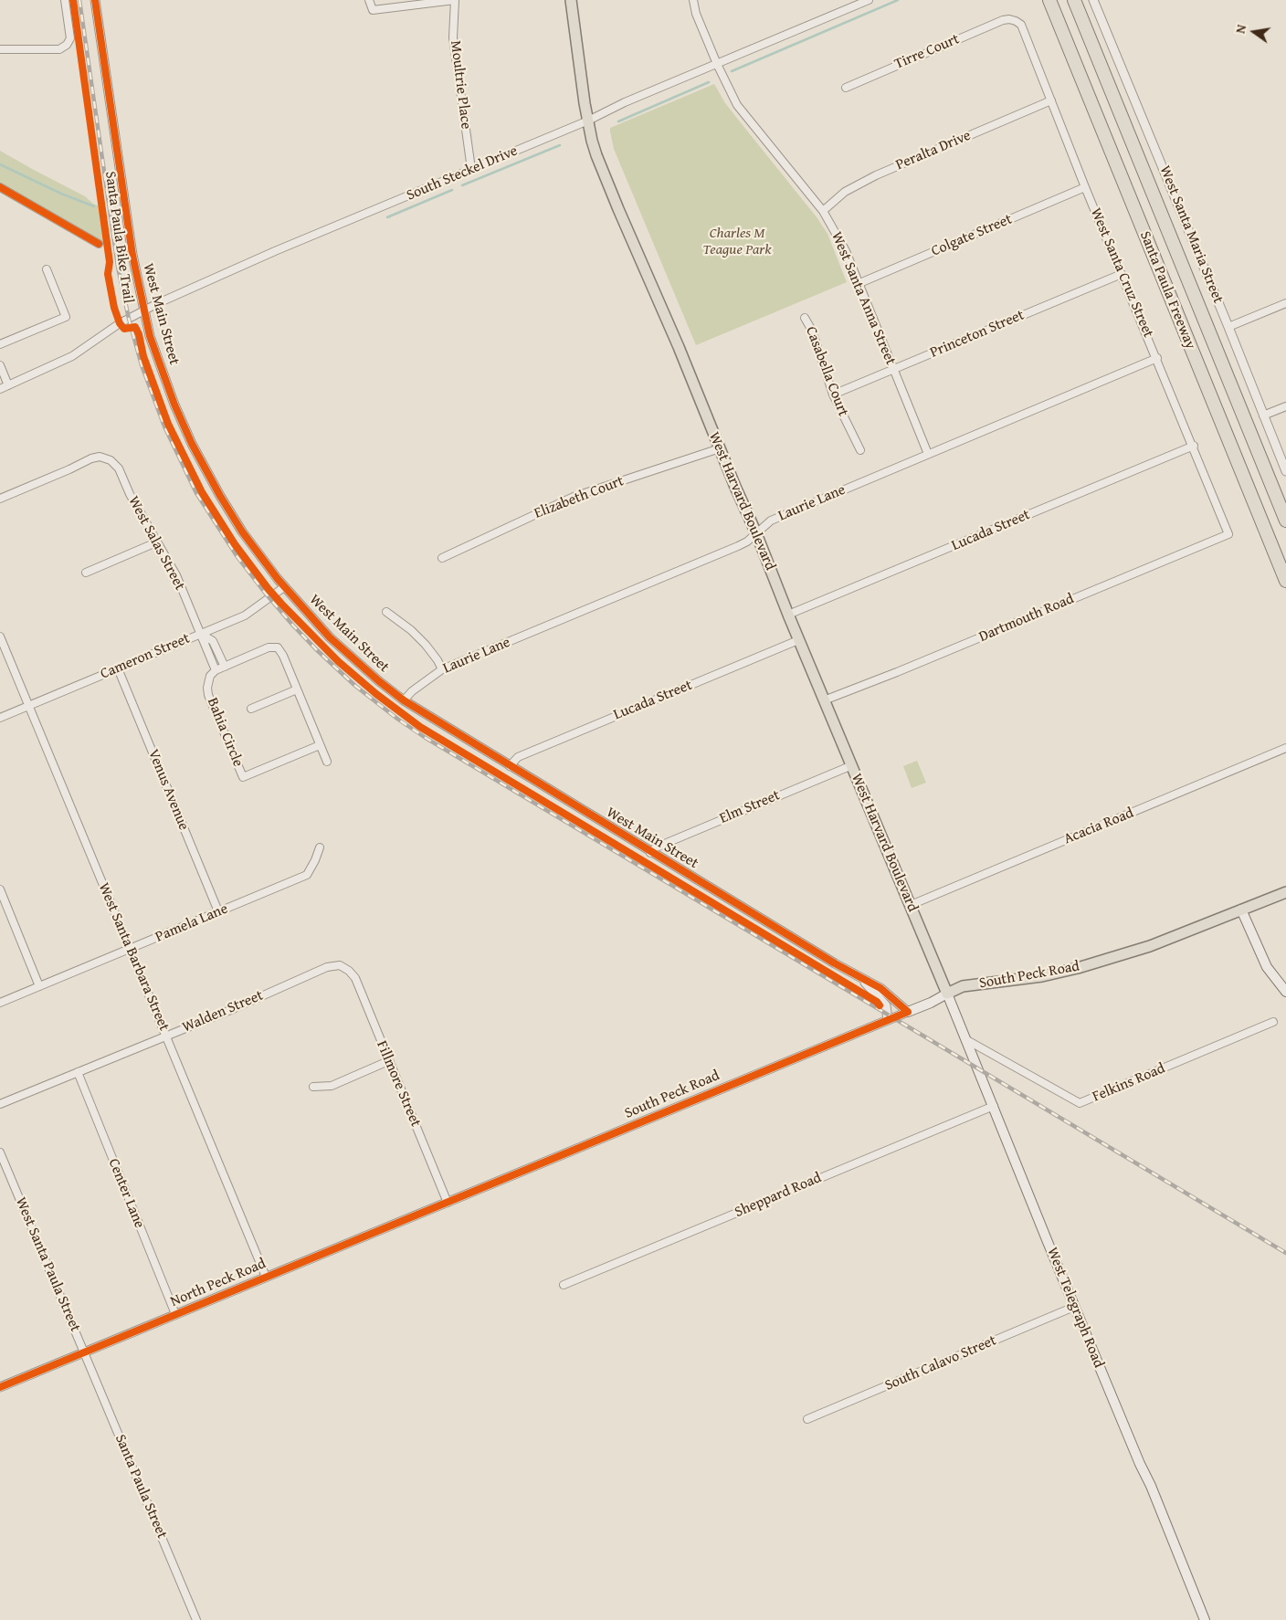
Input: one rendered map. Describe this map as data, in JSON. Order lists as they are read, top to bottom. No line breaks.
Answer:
{"streets":{"highway":["Santa Paula Freeway"],"main road":["West Harvard Boulevard","South Peck Road","West Telegraph Road"],"street":["Tirre Court","Moultrie Place","Peralta Drive","South Steckel Drive","West Santa Maria Street","Colgate Street","West Santa Cruz Street","West Santa Anna Street","West Main Street","Princeton Street","Casabella Court","Elizabeth Court","Laurie Lane","Lucada Street","West Salas Street","Dartmouth Road","Cameron Street","Bahia Circle","Venus Avenue","Elm Street","Acacia Road","Pamela Lane","West Santa Barbara Street","Walden Street","Felkins Road","Fillmore Street","Center Lane","Sheppard Road","West Santa Paula Street","North Peck Road","South Calavo Street","Santa Paula Street"],"cycle path":["Santa Paula Bike Trail"]},"crossings":[["Tirre Court","West Santa Cruz Street"],["Moultrie Place","South Steckel Drive"],["Peralta Drive","West Santa Cruz Street"],["Peralta Drive","West Santa Anna Street"],["South Steckel Drive","West Santa Anna Street"],["South Steckel Drive","West Main Street"],["South Steckel Drive","West Harvard Boulevard"],["Colgate Street","West Santa Cruz Street"],["Colgate Street","West Santa Anna Street"],["West Santa Cruz Street","Princeton Street"],["West Santa Cruz Street","Laurie Lane"],["West Santa Cruz Street","Lucada Street"],["West Santa Cruz Street","Dartmouth Road"],["West Santa Anna Street","Princeton Street"],["West Santa Anna Street","Laurie Lane"],["West Main Street","Laurie Lane"],["West Main Street","Lucada Street"],["West Main Street","Cameron Street"],["West Main Street","Elm Street"],["West Main Street","South Peck Road"],["Princeton Street","Casabella Court"],["Elizabeth Court","West Harvard Boulevard"],["West Harvard Boulevard","Laurie Lane"],["West Harvard Boulevard","Lucada Street"],["West Harvard Boulevard","Dartmouth Road"],["West Harvard Boulevard","Elm Street"],["West Harvard Boulevard","Acacia Road"],["West Harvard Boulevard","South Peck Road"],["West Harvard Boulevard","West Telegraph Road"],["West Salas Street","Cameron Street"],["West Salas Street","Bahia Circle"],["Cameron Street","Venus Avenue"],["Cameron Street","West Santa Barbara Street"],["Venus Avenue","Pamela Lane"],["Pamela Lane","West Santa Barbara Street"],["West Santa Barbara Street","Walden Street"],["West Santa Barbara Street","North Peck Road"],["South Peck Road","Fillmore Street"],["South Peck Road","North Peck Road"],["South Peck Road","West Telegraph Road"],["Walden Street","Fillmore Street"],["Walden Street","Center Lane"],["Felkins Road","West Telegraph Road"],["Fillmore Street","North Peck Road"],["Center Lane","North Peck Road"],["Sheppard Road","West Telegraph Road"],["West Santa Paula Street","North Peck Road"],["West Santa Paula Street","Santa Paula Street"],["North Peck Road","Santa Paula Street"],["West Telegraph Road","South Calavo Street"]],"parks":["Charles M Teague Park"],"north":"left"}
